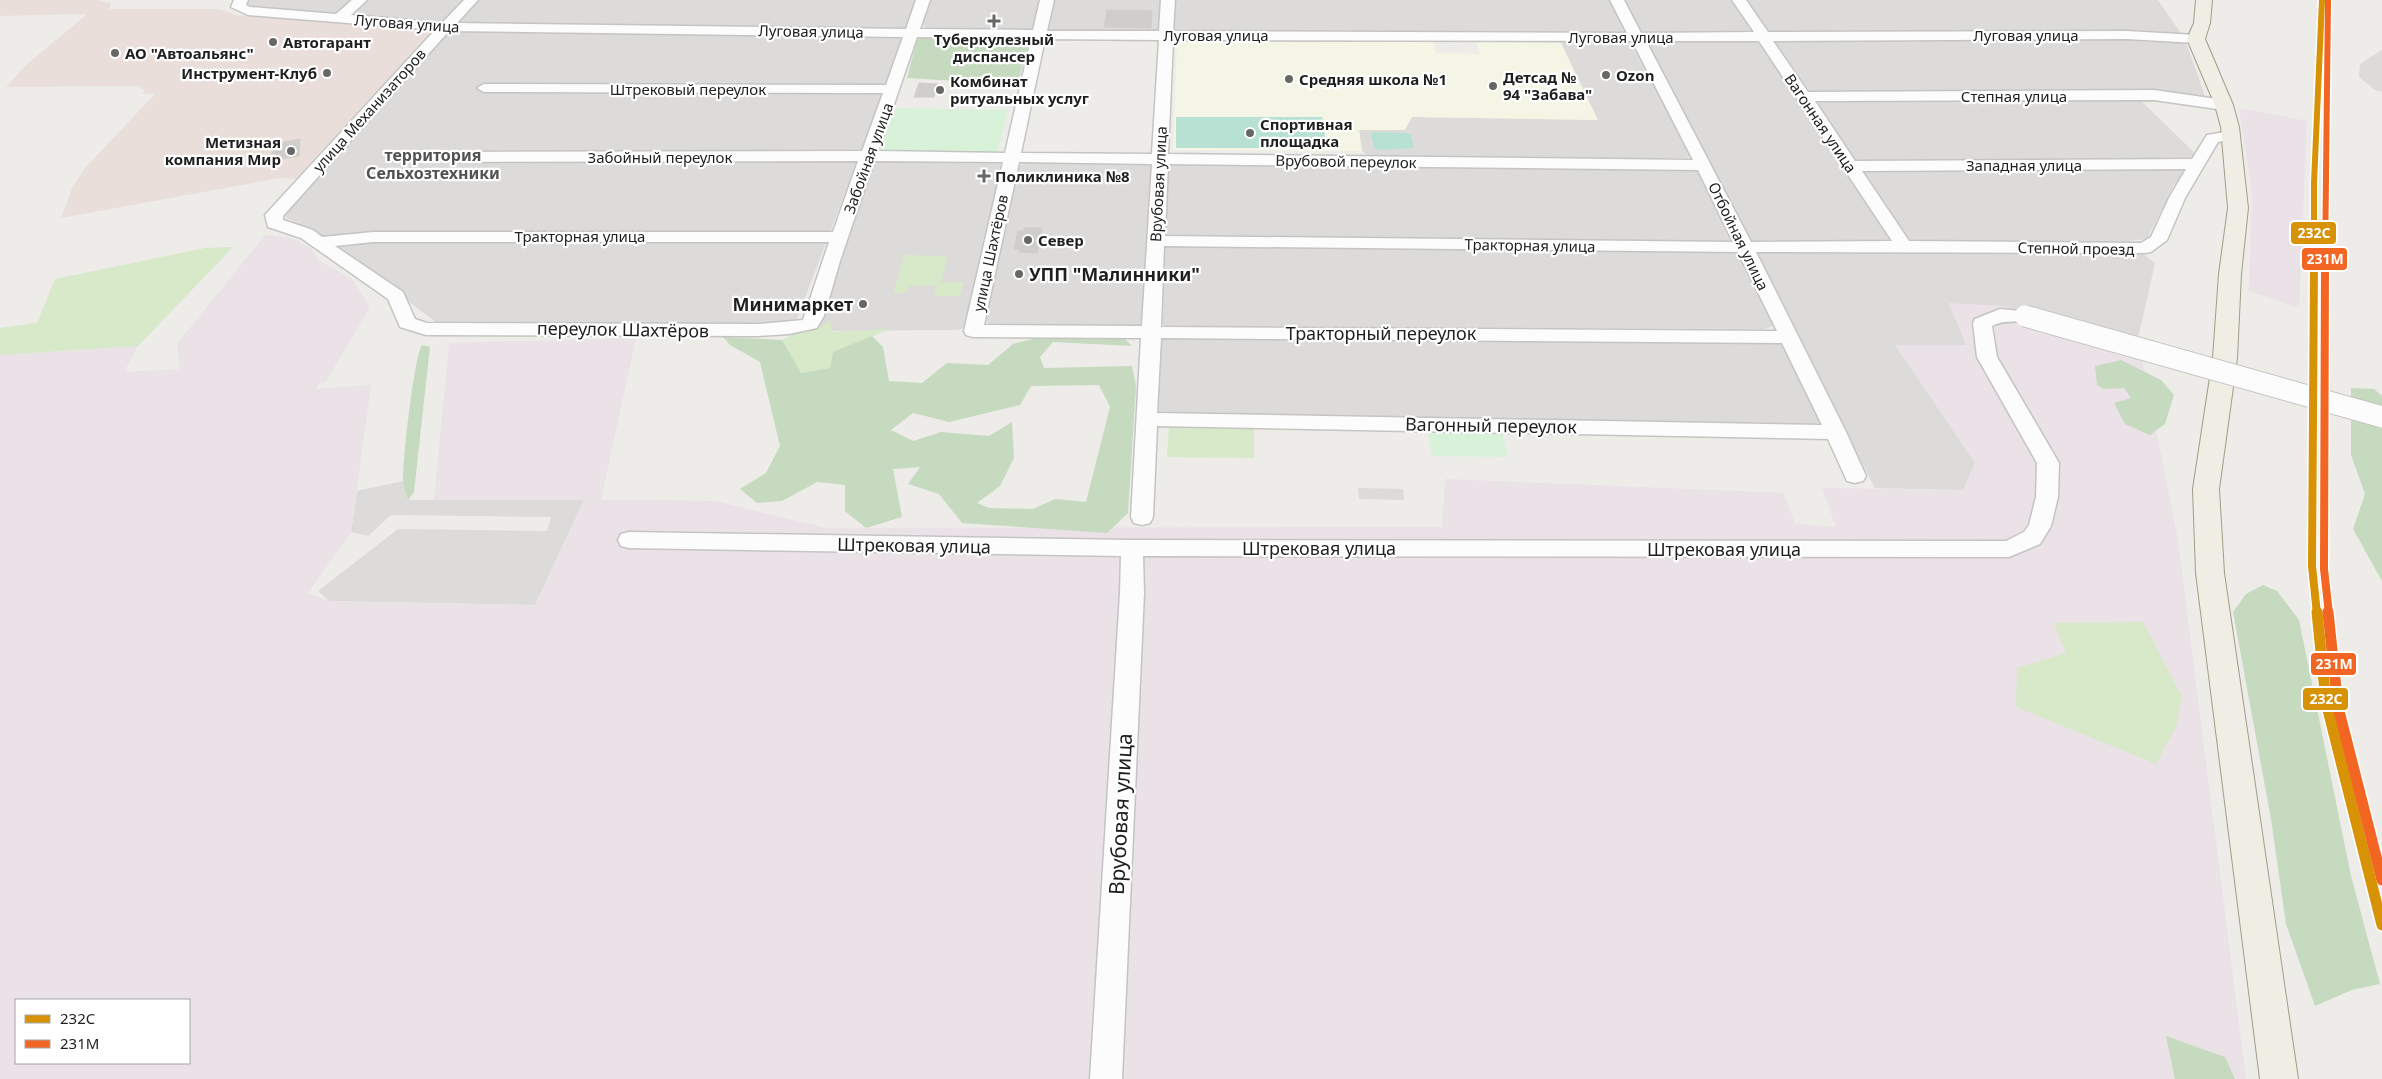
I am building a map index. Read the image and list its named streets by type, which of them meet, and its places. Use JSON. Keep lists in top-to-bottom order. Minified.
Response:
{"streets":{"street":["Луговая улица","Штрековый переулок","Степная улица","улица Механизаторов","Вагонная улица","Забойный переулок","Забойная улица","Врубовой переулок","Западная улица","Врубовая улица","Тракторная улица","Отбойная улица","Степной проезд","улица Шахтёров","переулок Шахтёров","Тракторный переулок","Вагонный переулок","Штрековая улица"]},"crossings":[["Луговая улица","улица Механизаторов"],["Луговая улица","Вагонная улица"],["Луговая улица","Забойная улица"],["Луговая улица","Врубовая улица"],["Луговая улица","Отбойная улица"],["Луговая улица","улица Шахтёров"],["Штрековый переулок","Забойная улица"],["Степная улица","Вагонная улица"],["улица Механизаторов","Тракторная улица"],["улица Механизаторов","переулок Шахтёров"],["Вагонная улица","Западная улица"],["Вагонная улица","Тракторная улица"],["Вагонная улица","Степной проезд"],["Забойный переулок","Забойная улица"],["Забойный переулок","Врубовой переулок"],["Забойная улица","Врубовой переулок"],["Забойная улица","Тракторная улица"],["Забойная улица","переулок Шахтёров"],["Врубовой переулок","Врубовая улица"],["Врубовой переулок","Отбойная улица"],["Врубовой переулок","улица Шахтёров"],["Западная улица","Степной проезд"],["Врубовая улица","Тракторная улица"],["Врубовая улица","Тракторный переулок"],["Врубовая улица","Вагонный переулок"],["Врубовая улица","Штрековая улица"],["Тракторная улица","Отбойная улица"],["Тракторная улица","Степной проезд"],["Тракторная улица","переулок Шахтёров"],["Отбойная улица","Тракторный переулок"],["Отбойная улица","Вагонный переулок"],["улица Шахтёров","Тракторный переулок"]],"districts":["территория Сельхозтехники"],"places":{"health":["Туберкулезный диспансер","Поликлиника №8"],"other":["Автогарант","АО \"Автоальянс\"","Инструмент-Клуб","Ozon","Средняя школа №1","Детсад № 94 \"Забава\"","Комбинат ритуальных услуг","Спортивная площадка","Метизная компания Мир","Север","УПП \"Малинники\"","Минимаркет"]},"lines":["transit line 232C","transit line 231М"],"legend":["232C","231М"]}
